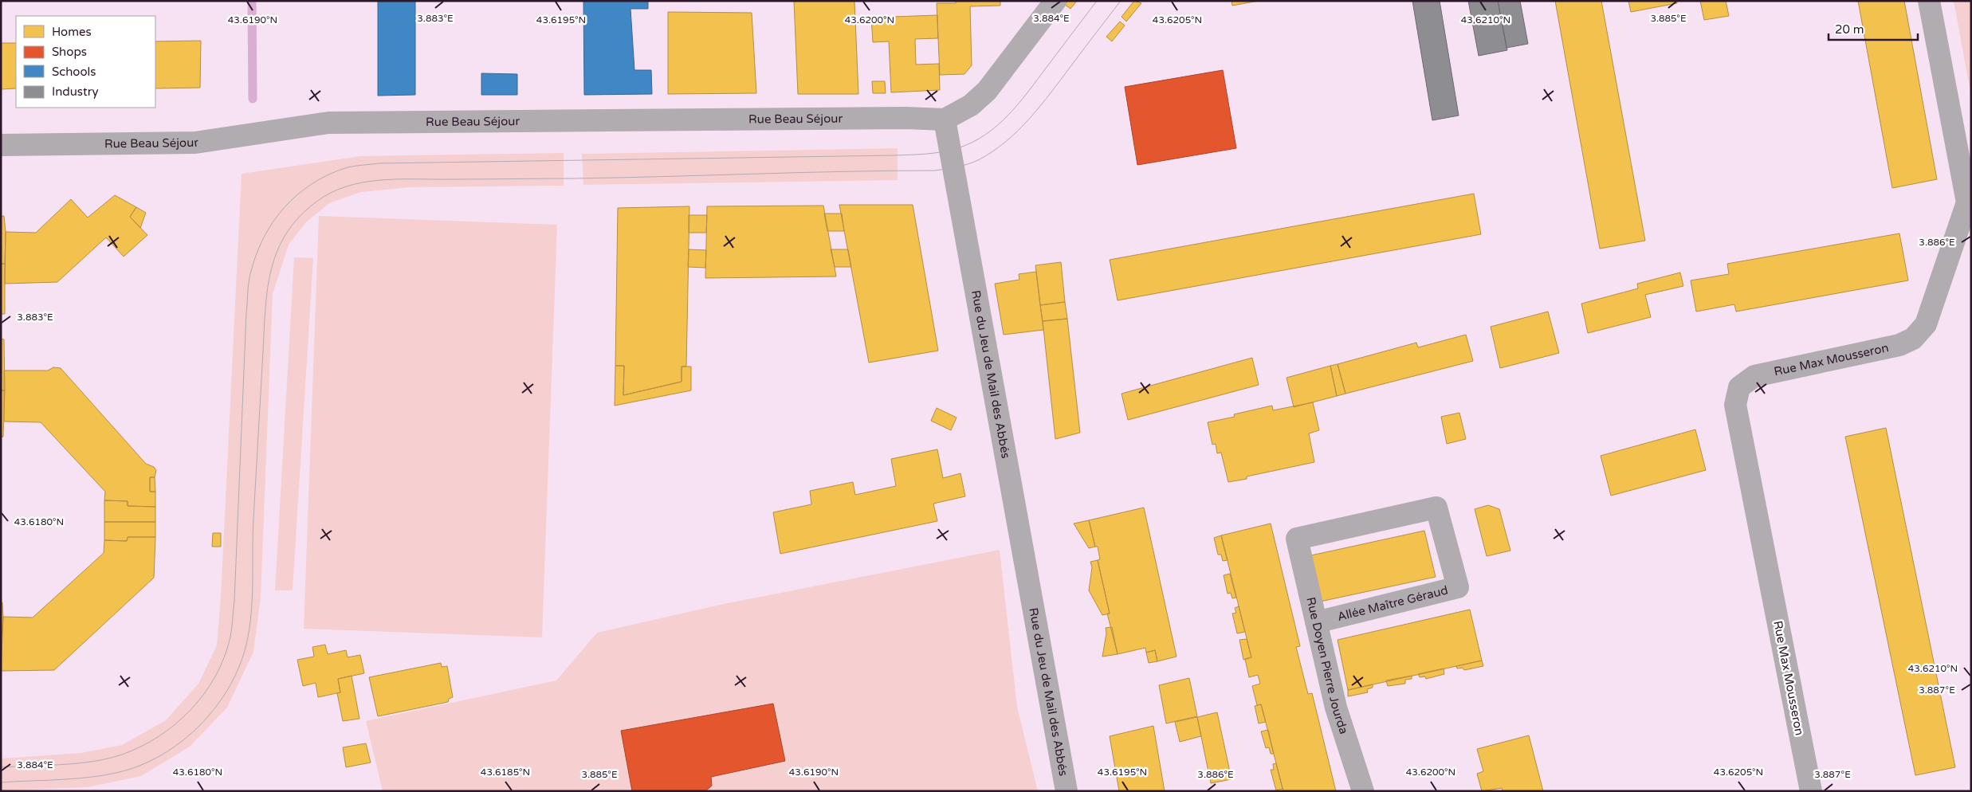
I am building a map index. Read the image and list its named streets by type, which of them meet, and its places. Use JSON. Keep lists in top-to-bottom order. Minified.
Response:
{"streets":{"street":["Rue Beau Séjour","Rue Max Mousseron","Rue du Jeu de Mail des Abbés","Allée Maître Géraud","Rue Doyen Pierre Jourda"]},"crossings":[["Rue Beau Séjour","Rue du Jeu de Mail des Abbés"],["Allée Maître Géraud","Rue Doyen Pierre Jourda"]],"legend":["Homes","Shops","Schools","Industry"],"scale_bar":"20 m","coordinates":["3.885°E","3.883°E","3.884°E","43.6190°N","43.6195°N","43.6200°N","43.6205°N","43.6210°N","3.886°E","43.6180°N","3.887°E","43.6185°N"]}
